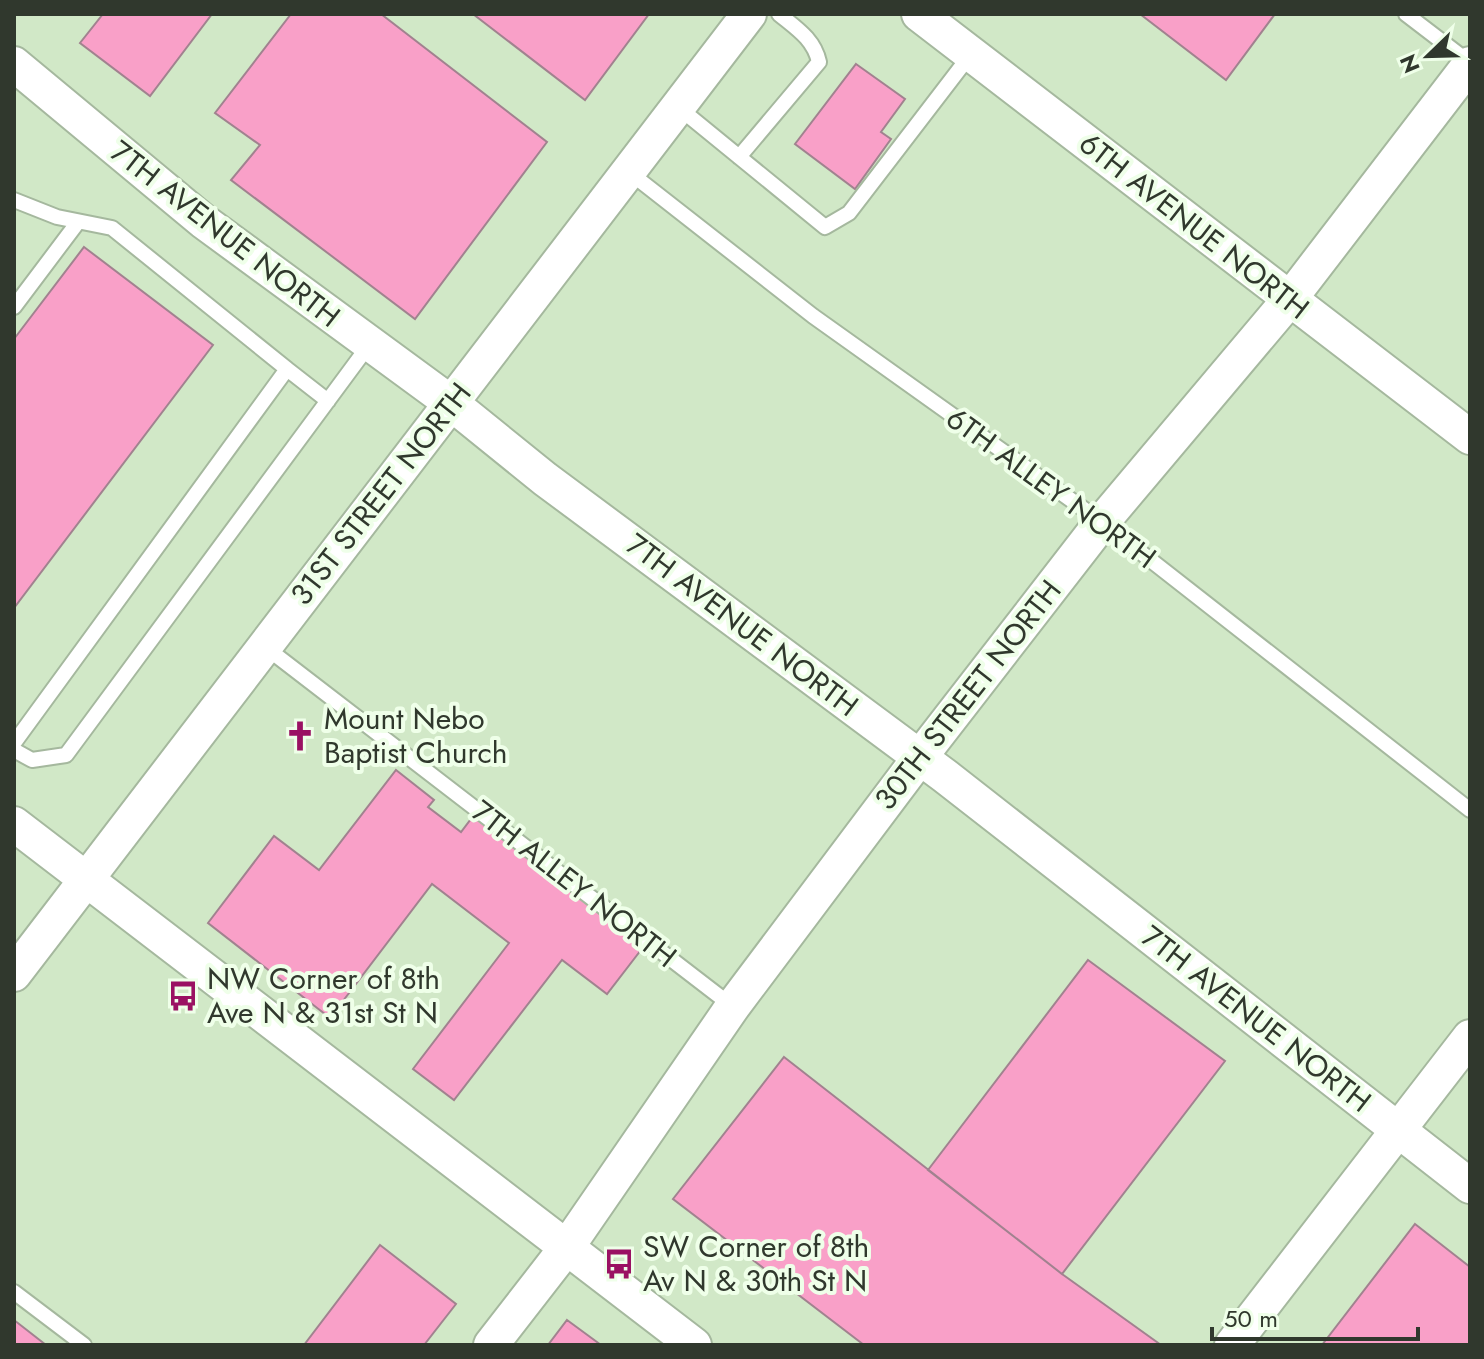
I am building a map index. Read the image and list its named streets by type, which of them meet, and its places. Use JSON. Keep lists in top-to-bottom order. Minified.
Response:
{"streets":{"street":["6TH AVENUE NORTH","7TH AVENUE NORTH","31ST STREET NORTH","30TH STREET NORTH"],"lane":["6TH ALLEY NORTH","7TH ALLEY NORTH"]},"crossings":[["6TH AVENUE NORTH","30TH STREET NORTH"],["7TH AVENUE NORTH","31ST STREET NORTH"],["7TH AVENUE NORTH","30TH STREET NORTH"],["6TH ALLEY NORTH","31ST STREET NORTH"],["6TH ALLEY NORTH","30TH STREET NORTH"],["31ST STREET NORTH","7TH ALLEY NORTH"],["30TH STREET NORTH","7TH ALLEY NORTH"]],"places":{"church":["Mount Nebo Baptist Church"],"bus stop":["NW Corner of 8th Ave N & 31st St N","SW Corner of 8th Av N & 30th St N"]},"scale_bar":"50 m","north":"bottom left"}
